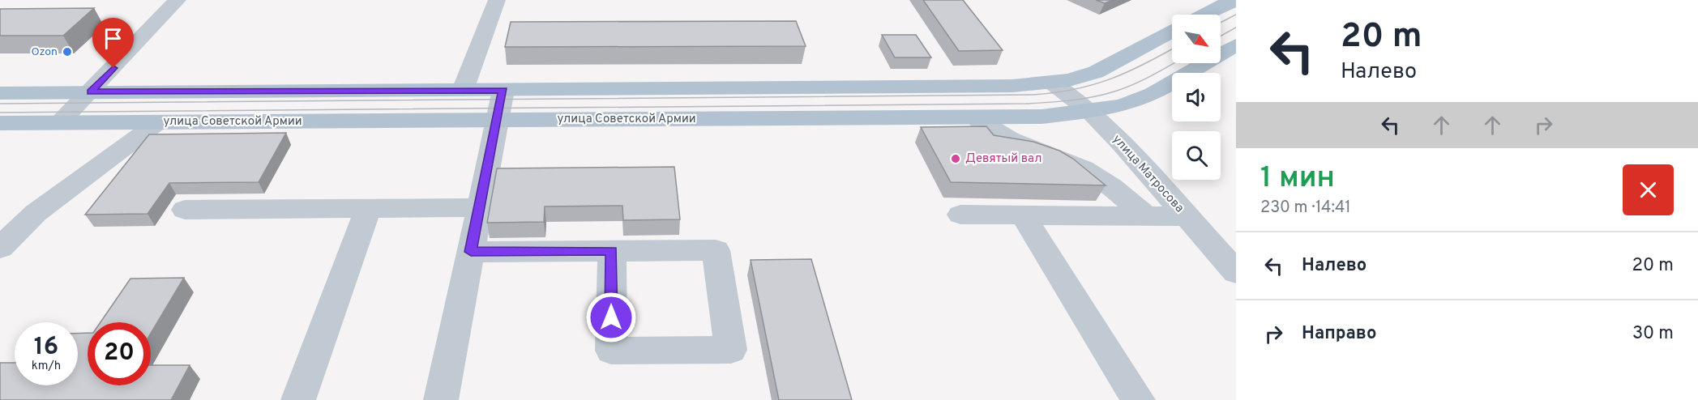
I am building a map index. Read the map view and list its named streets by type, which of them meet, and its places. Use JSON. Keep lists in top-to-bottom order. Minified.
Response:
{"streets":{"main road":["улица Советской Армии"],"street":["улица Матросова"]},"crossings":[["улица Советской Армии","улица Матросова"]],"places":["Ozon","Девятый вал"],"north":"bottom right","page":{"turn":["20 m","Налево"],"heading":["1 мин","230 m · 14:41"],"list":[{"name":"Налево","value":"20 m"},{"name":"Направо","value":"30 m"}],"speed":"16 km/h","limit":"20"}}
